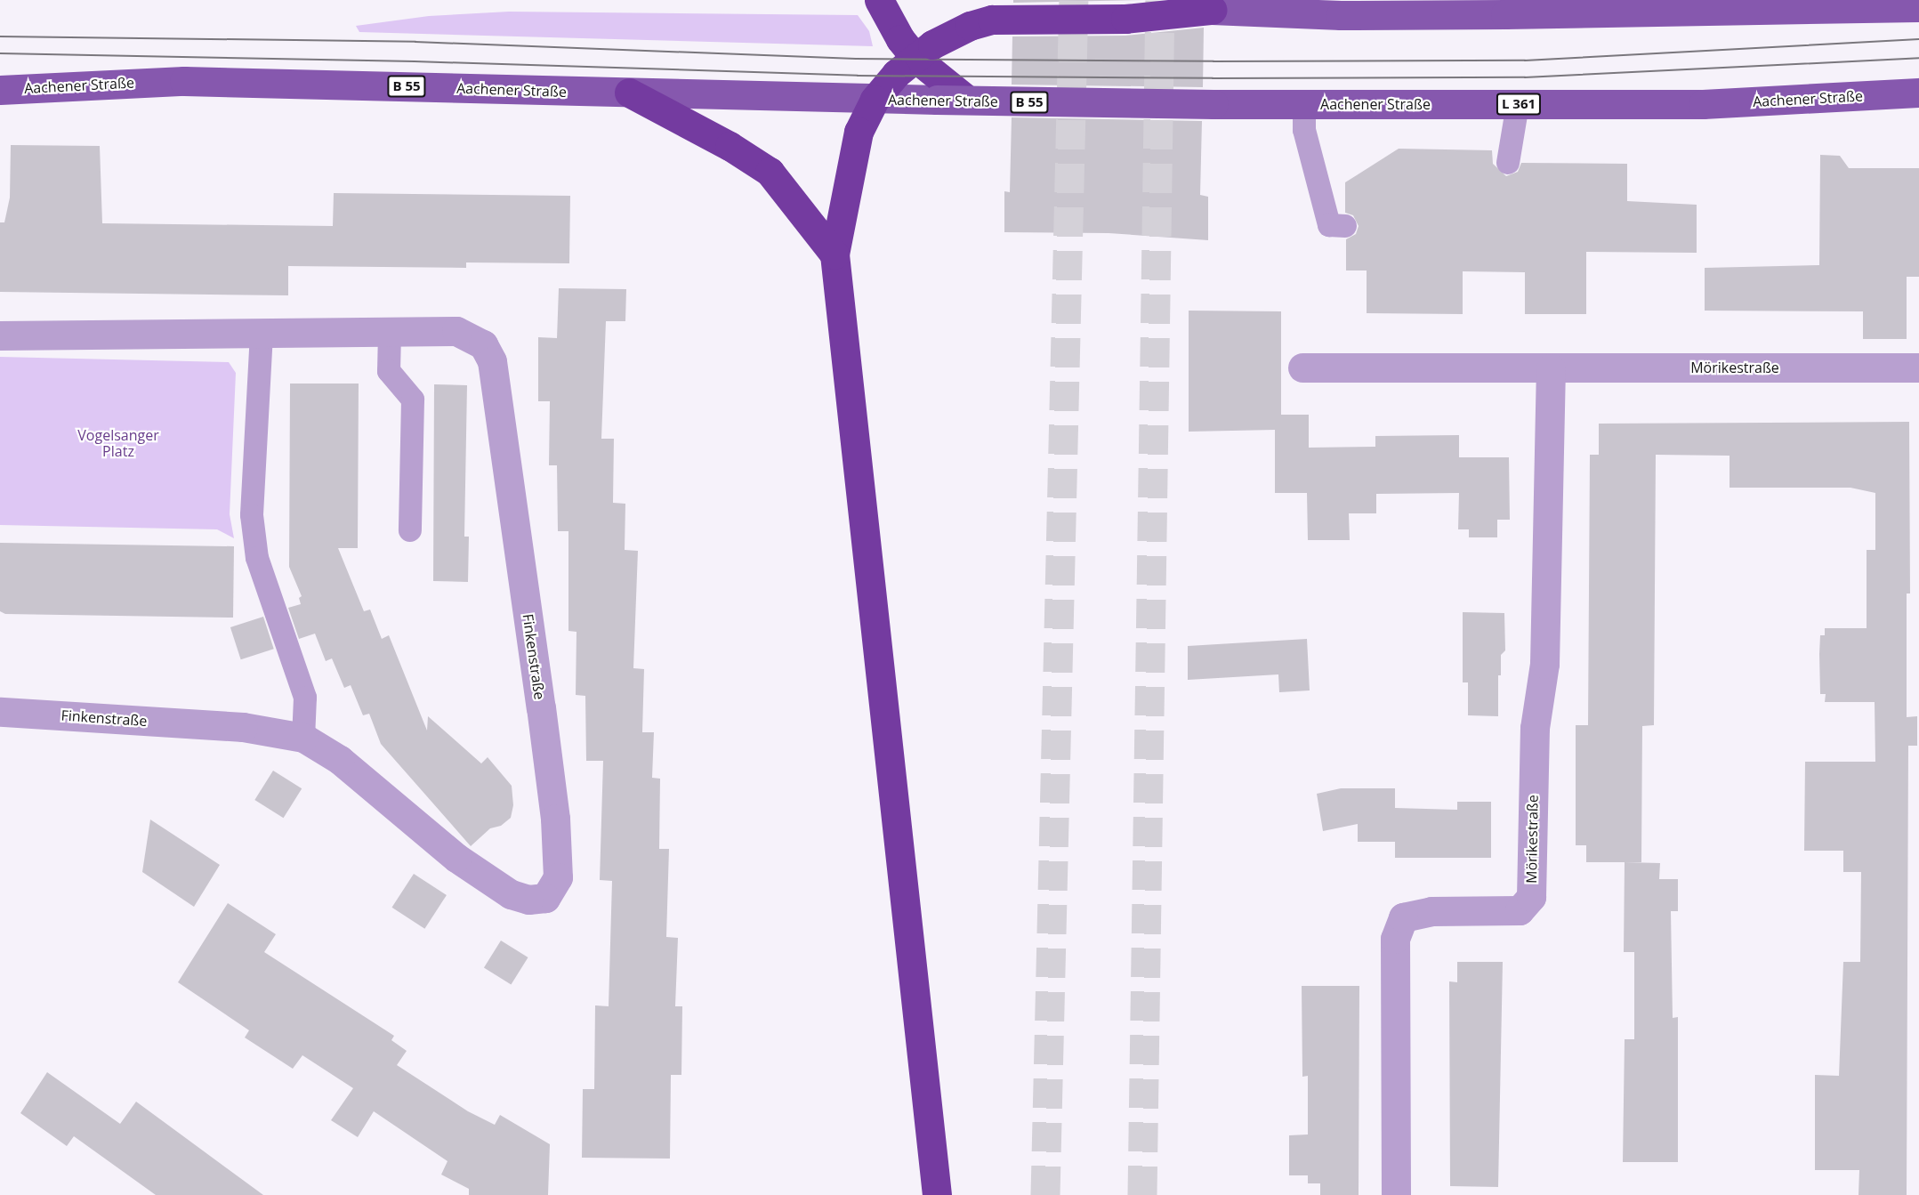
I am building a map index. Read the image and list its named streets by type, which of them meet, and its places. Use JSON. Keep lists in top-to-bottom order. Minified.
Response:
{"streets":{"main road":["Aachener Straße","B 55","L 361"],"street":["Mörikestraße","Finkenstraße"]},"parks":["Vogelsanger Platz"]}
